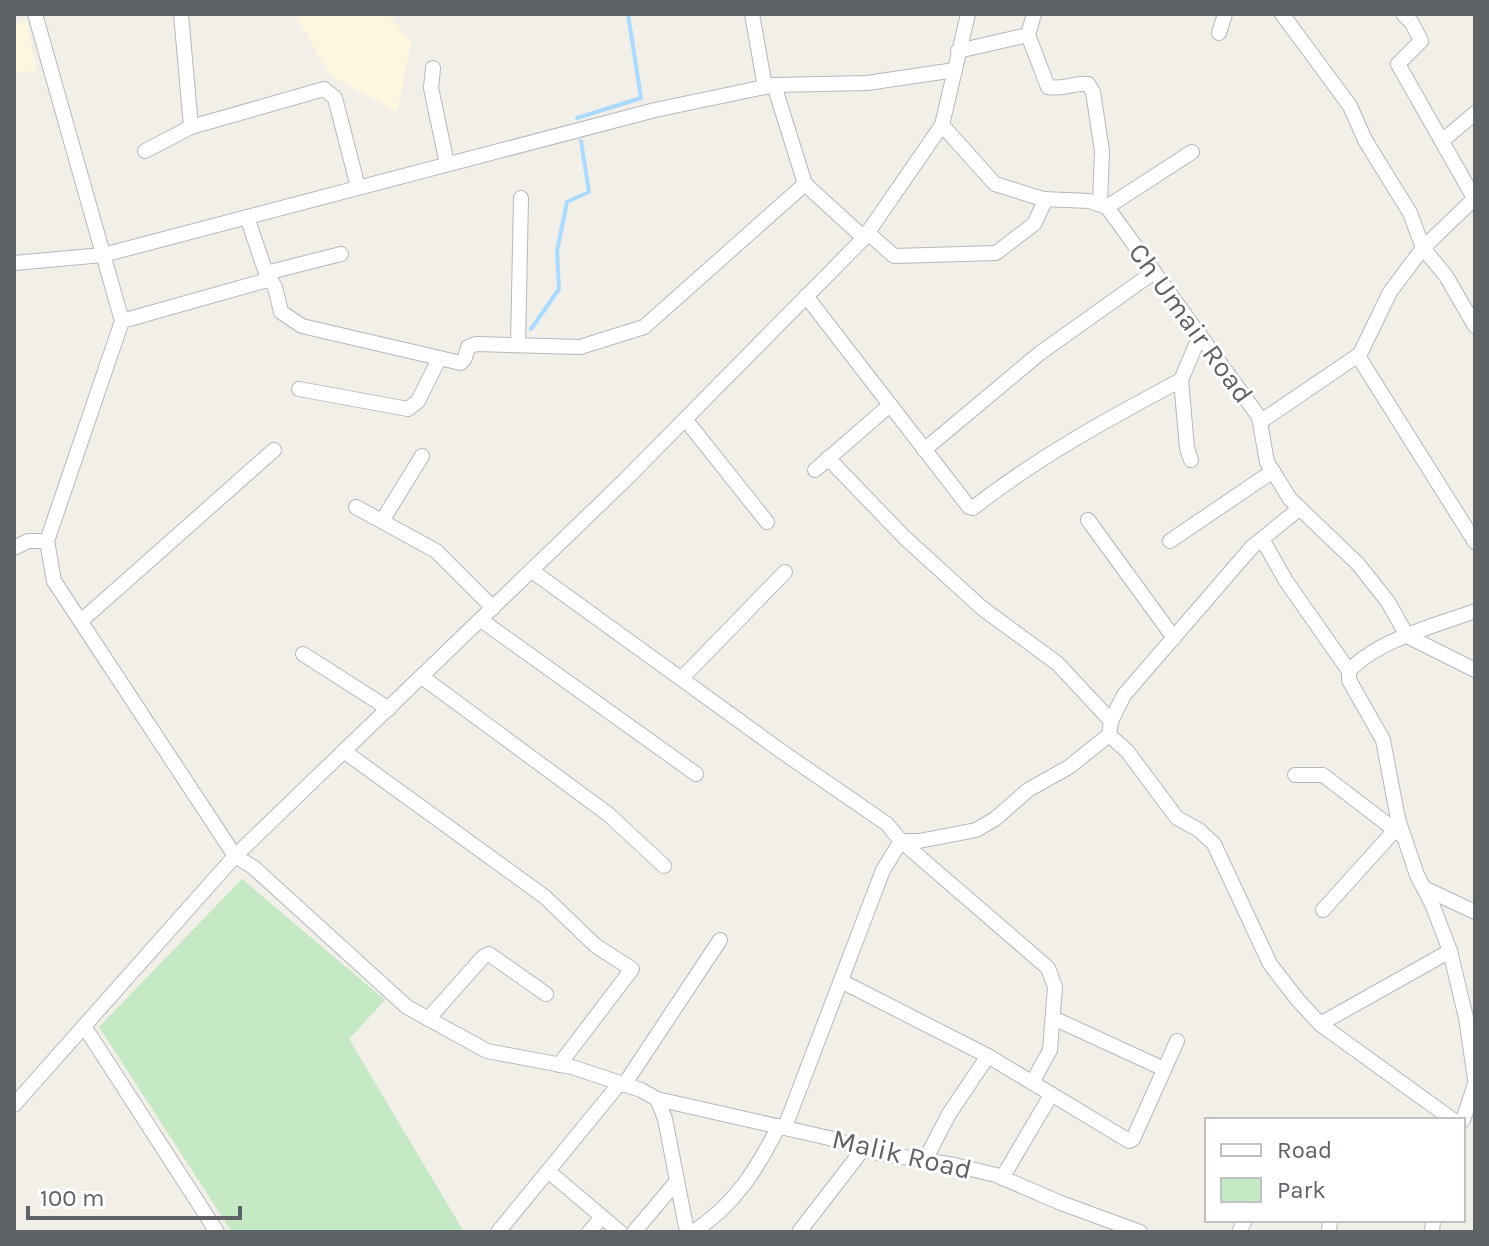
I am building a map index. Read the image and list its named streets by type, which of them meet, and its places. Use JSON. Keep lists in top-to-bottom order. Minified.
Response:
{"streets":{"street":["Ch Umair Road","Malik Road"]},"legend":["Road","Park"],"scale_bar":"100 m"}
